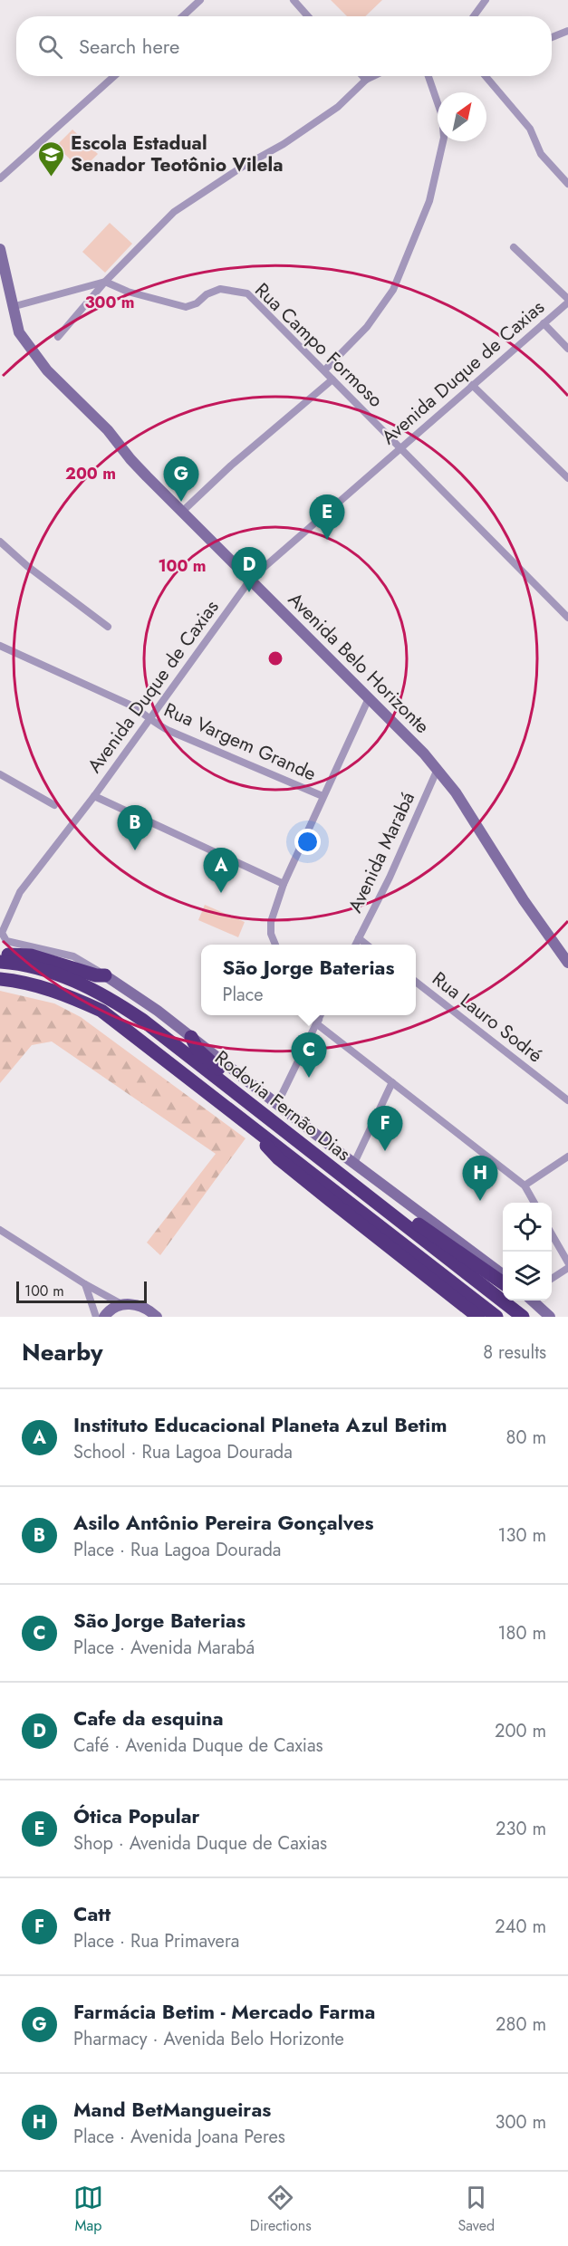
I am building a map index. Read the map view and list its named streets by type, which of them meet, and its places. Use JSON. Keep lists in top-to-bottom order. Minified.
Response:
{"streets":{"highway":["Rodovia Fernão Dias"],"street":["Rua Campo Formoso","Avenida Duque de Caxias","Avenida Belo Horizonte","Rua Vargem Grande","Avenida Marabá","Rua Lauro Sodré"]},"crossings":[["Rua Campo Formoso","Avenida Duque de Caxias"],["Avenida Duque de Caxias","Avenida Belo Horizonte"],["Avenida Duque de Caxias","Rua Vargem Grande"],["Avenida Belo Horizonte","Avenida Marabá"]],"places":{"school or university":["Escola Estadual Senador Teotônio Vilela"]},"scale_bar":"100 m","north":"top right","page":{"search":"Search here","pins":["G","E","D","B","A","C","F","H"],"popup":["São Jorge Baterias","Place"],"scale":"100 m","heading":["Nearby","8 results"],"list":[{"mark":"A","name":"Instituto Educacional Planeta Azul Betim","note":"School · Rua Lagoa Dourada","value":"80 m"},{"mark":"B","name":"Asilo Antônio Pereira Gonçalves","note":"Place · Rua Lagoa Dourada","value":"130 m"},{"mark":"C","name":"São Jorge Baterias","note":"Place · Avenida Marabá","value":"180 m"},{"mark":"D","name":"Cafe da esquina","note":"Café · Avenida Duque de Caxias","value":"200 m"},{"mark":"E","name":"Ótica Popular","note":"Shop · Avenida Duque de Caxias","value":"230 m"},{"mark":"F","name":"Catt","note":"Place · Rua Primavera","value":"240 m"},{"mark":"G","name":"Farmácia Betim - Mercado Farma","note":"Pharmacy · Avenida Belo Horizonte","value":"280 m"},{"mark":"H","name":"Mand BetMangueiras","note":"Place · Avenida Joana Peres","value":"300 m"}],"nav":["Map","Directions","Saved"]},"rings":["300 m","200 m","100 m"]}
